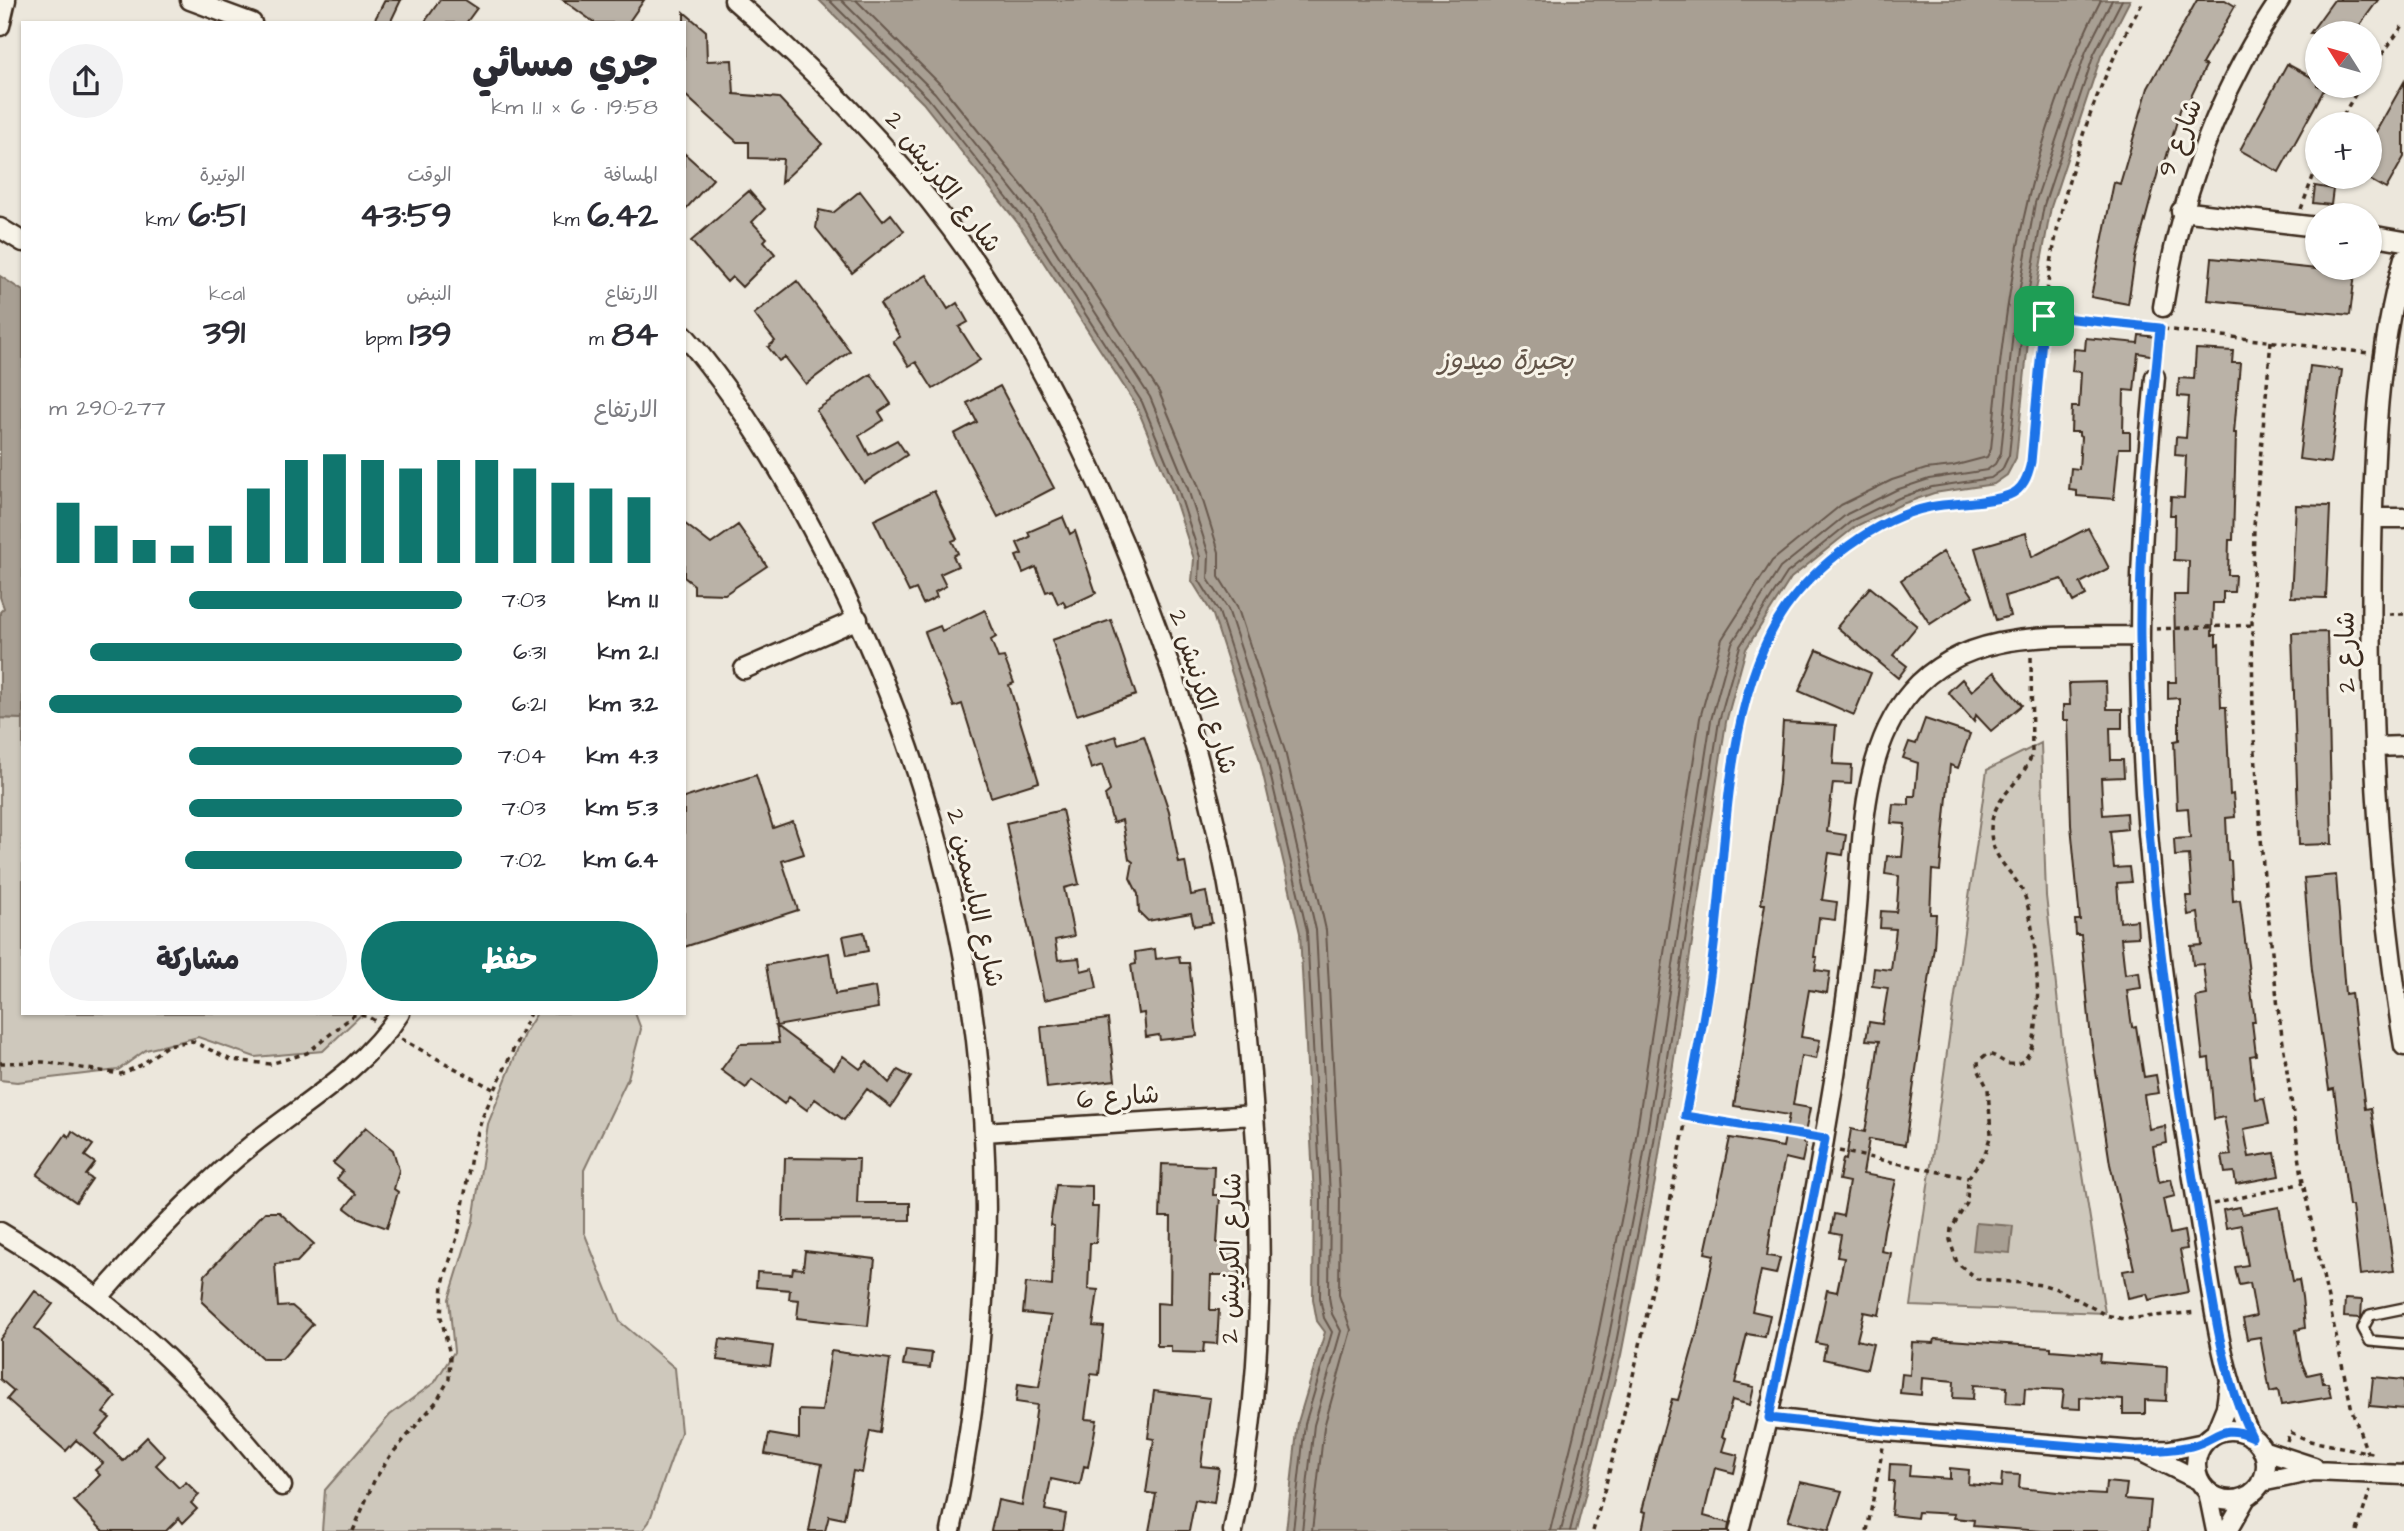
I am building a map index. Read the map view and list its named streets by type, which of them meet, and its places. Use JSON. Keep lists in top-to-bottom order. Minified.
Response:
{"streets":{"street":["شارع 9","شارع الكرنيش 2","شارع 2","شارع الياسمين 2","شارع 6"]},"crossings":[["شارع الكرنيش 2","شارع 6"],["شارع الياسمين 2","شارع 6"]],"water":["بحيرة ميدوز"],"north":"top left","page":{"map_buttons":["+","−"],"heading":["جري مسائي","19:58 · 6 × 1.1 km"],"stats":[["المسافة","6.42 km"],["الوقت","43:59"],["الوتيرة","6:51 /km"],["الارتفاع","84 m"],["النبض","139 bpm"],["kcal","391"]],"chart":["الارتفاع","277–290 m"],"list":[{"name":"1.1 km","note":"7:03"},{"name":"2.1 km","note":"6:31"},{"name":"3.2 km","note":"6:21"},{"name":"4.3 km","note":"7:04"},{"name":"5.3 km","note":"7:03"},{"name":"6.4 km","note":"7:02"}],"buttons":["حفظ","مشاركة"]}}
